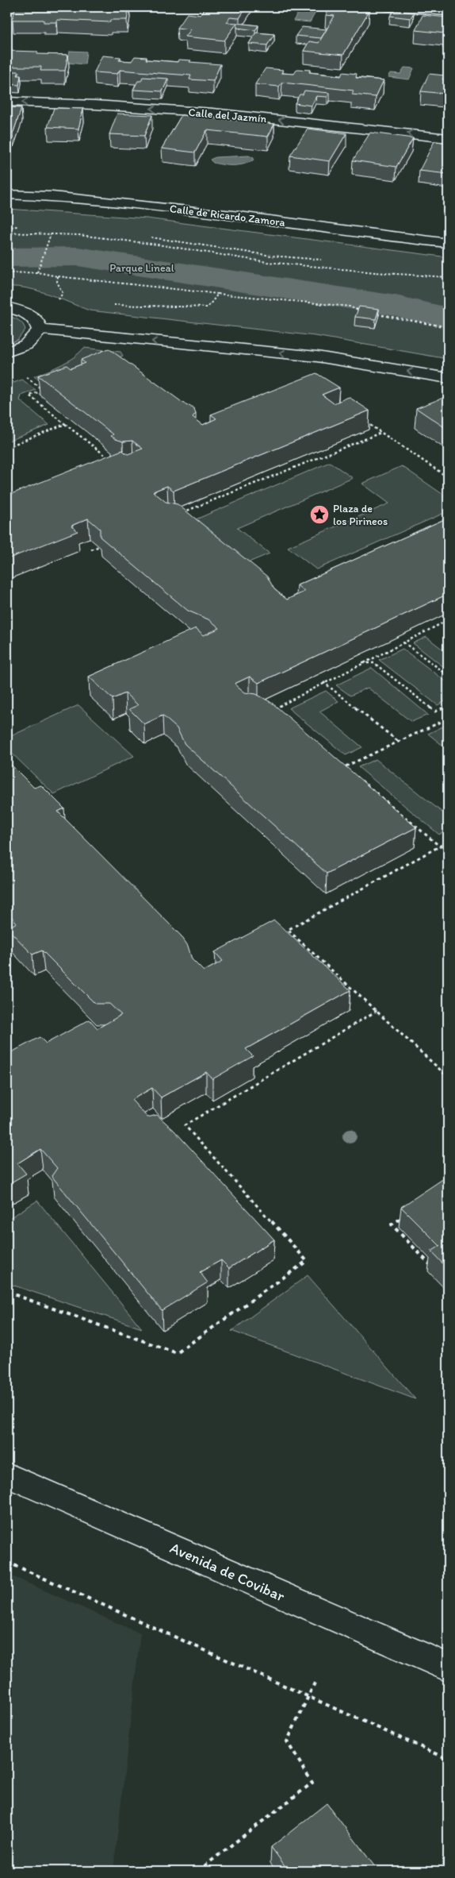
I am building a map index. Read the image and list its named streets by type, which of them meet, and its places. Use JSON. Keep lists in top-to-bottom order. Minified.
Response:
{"streets":{"street":["Calle del Jazmín","Calle de Ricardo Zamora","Avenida de Covibar"]},"one_way":["Calle del Jazmín"],"parks":["Parque Lineal"],"places":{"place":["Plaza de los Pirineos"]}}
